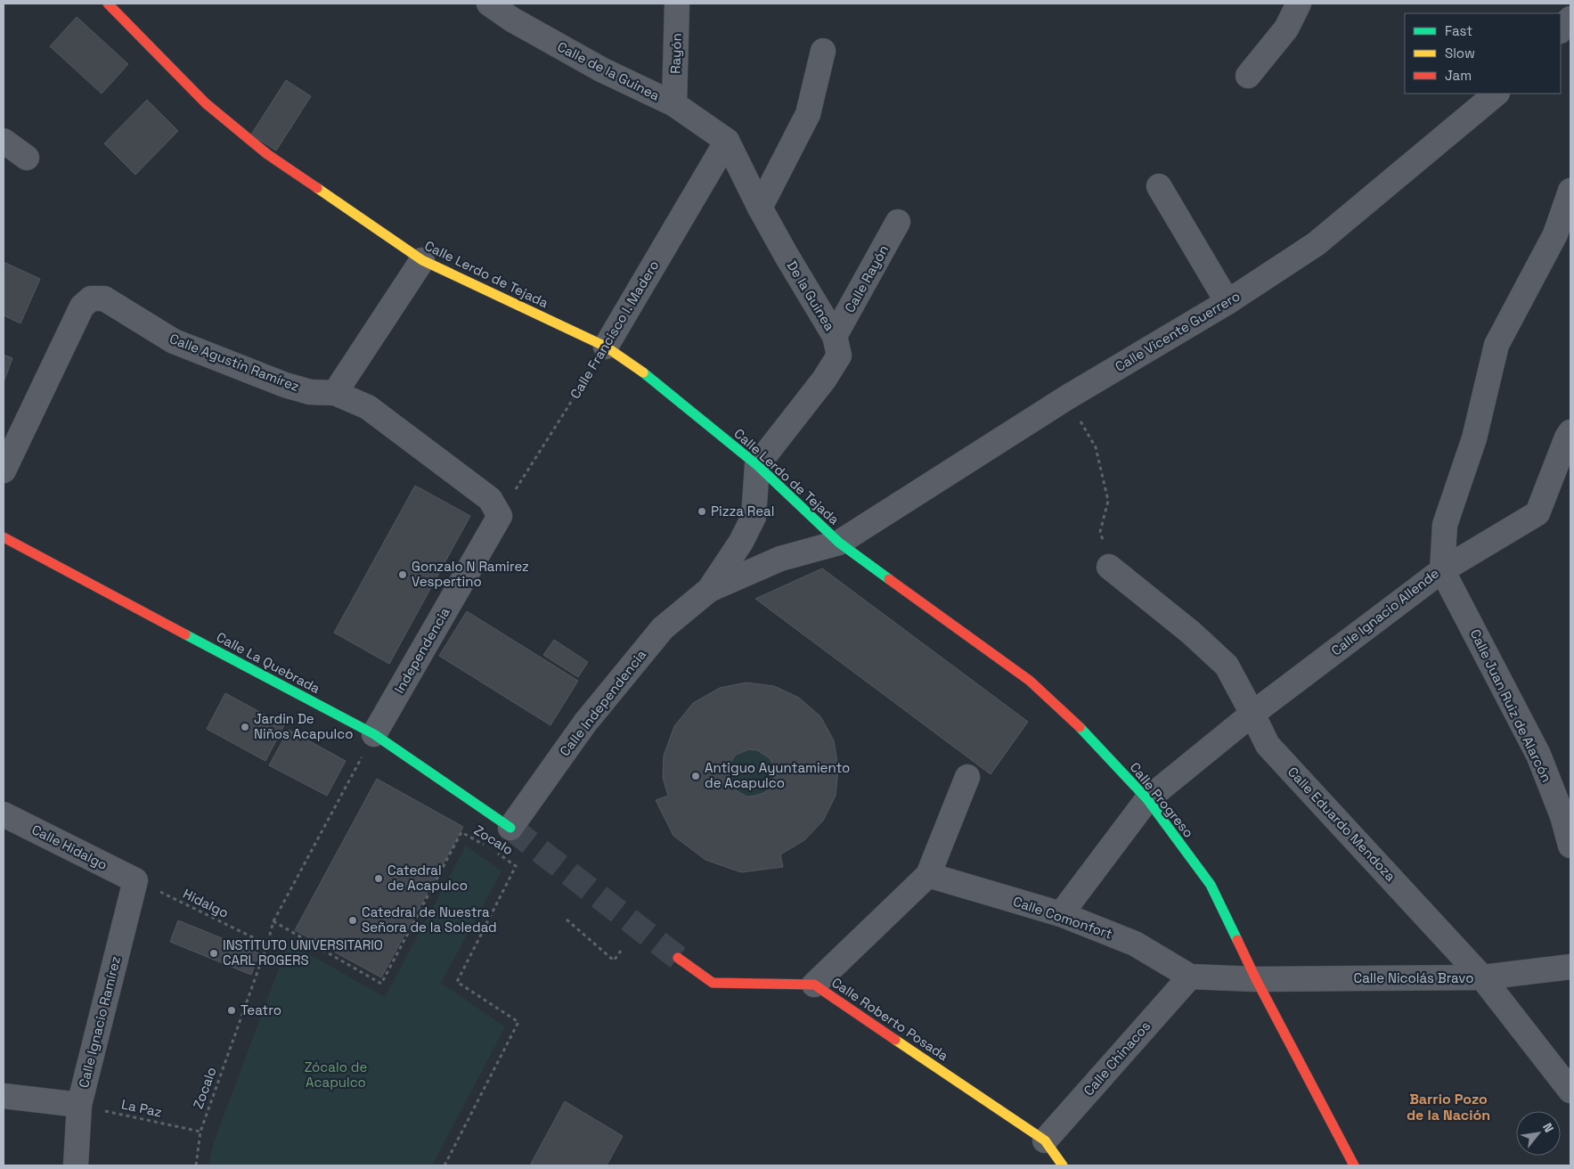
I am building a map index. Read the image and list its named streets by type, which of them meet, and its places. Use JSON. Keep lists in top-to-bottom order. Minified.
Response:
{"streets":{"street":["Rayón","Calle de la Guinea","Calle Lerdo de Tejada","Calle Rayón","De la Guinea","Calle Francisco I. Madero","Calle Vicente Guerrero","Calle Agustín Ramírez","Calle Ignacio Allende","Independencia","Calle La Quebrada","Calle Independencia","Calle Juan Ruiz de Alarcón","Calle Progreso","Calle Eduardo Mendoza","Calle Hidalgo","Calle Comonfort","Calle Nicolás Bravo","Calle Roberto Posada","Calle Ignacio Ramírez","Calle Chinacos"],"path":["Zocalo","Hidalgo","La Paz"]},"crossings":[["Rayón","Calle de la Guinea"],["Calle de la Guinea","De la Guinea"],["Calle de la Guinea","Calle Francisco I. Madero"],["Calle Lerdo de Tejada","De la Guinea"],["Calle Lerdo de Tejada","Calle Francisco I. Madero"],["Calle Lerdo de Tejada","Calle Vicente Guerrero"],["Calle Lerdo de Tejada","Calle Independencia"],["Calle Lerdo de Tejada","Calle Progreso"],["Calle Rayón","De la Guinea"],["De la Guinea","Calle Francisco I. Madero"],["De la Guinea","Calle Independencia"],["Calle Francisco I. Madero","Independencia"],["Calle Vicente Guerrero","Calle Independencia"],["Calle Vicente Guerrero","Calle Progreso"],["Calle Ignacio Allende","Calle Juan Ruiz de Alarcón"],["Calle Ignacio Allende","Calle Progreso"],["Calle Ignacio Allende","Calle Eduardo Mendoza"],["Calle Ignacio Allende","Calle Comonfort"],["Independencia","Calle La Quebrada"],["Calle La Quebrada","Calle Independencia"],["Calle Independencia","Calle Progreso"],["Calle Progreso","Calle Nicolás Bravo"],["Calle Eduardo Mendoza","Calle Nicolás Bravo"],["Zocalo","Hidalgo"],["Zocalo","La Paz"],["Calle Hidalgo","Hidalgo"],["Calle Hidalgo","Calle Ignacio Ramírez"],["Hidalgo","Calle Ignacio Ramírez"],["Calle Comonfort","Calle Nicolás Bravo"],["Calle Comonfort","Calle Chinacos"],["Calle Nicolás Bravo","Calle Chinacos"],["Calle Roberto Posada","Calle Chinacos"],["Calle Ignacio Ramírez","La Paz"]],"districts":["Barrio Pozo de la Nación"],"parks":["Zócalo de Acapulco"],"places":["Pizza Real","Gonzalo N Ramirez Vespertino","Jardin De Niños Acapulco","Antiguo Ayuntamiento de Acapulco","Catedral de Acapulco","Catedral de Nuestra Señora de la Soledad","INSTITUTO UNIVERSITARIO CARL ROGERS","Teatro"],"legend":["Fast","Slow","Jam"],"north":"top right"}
